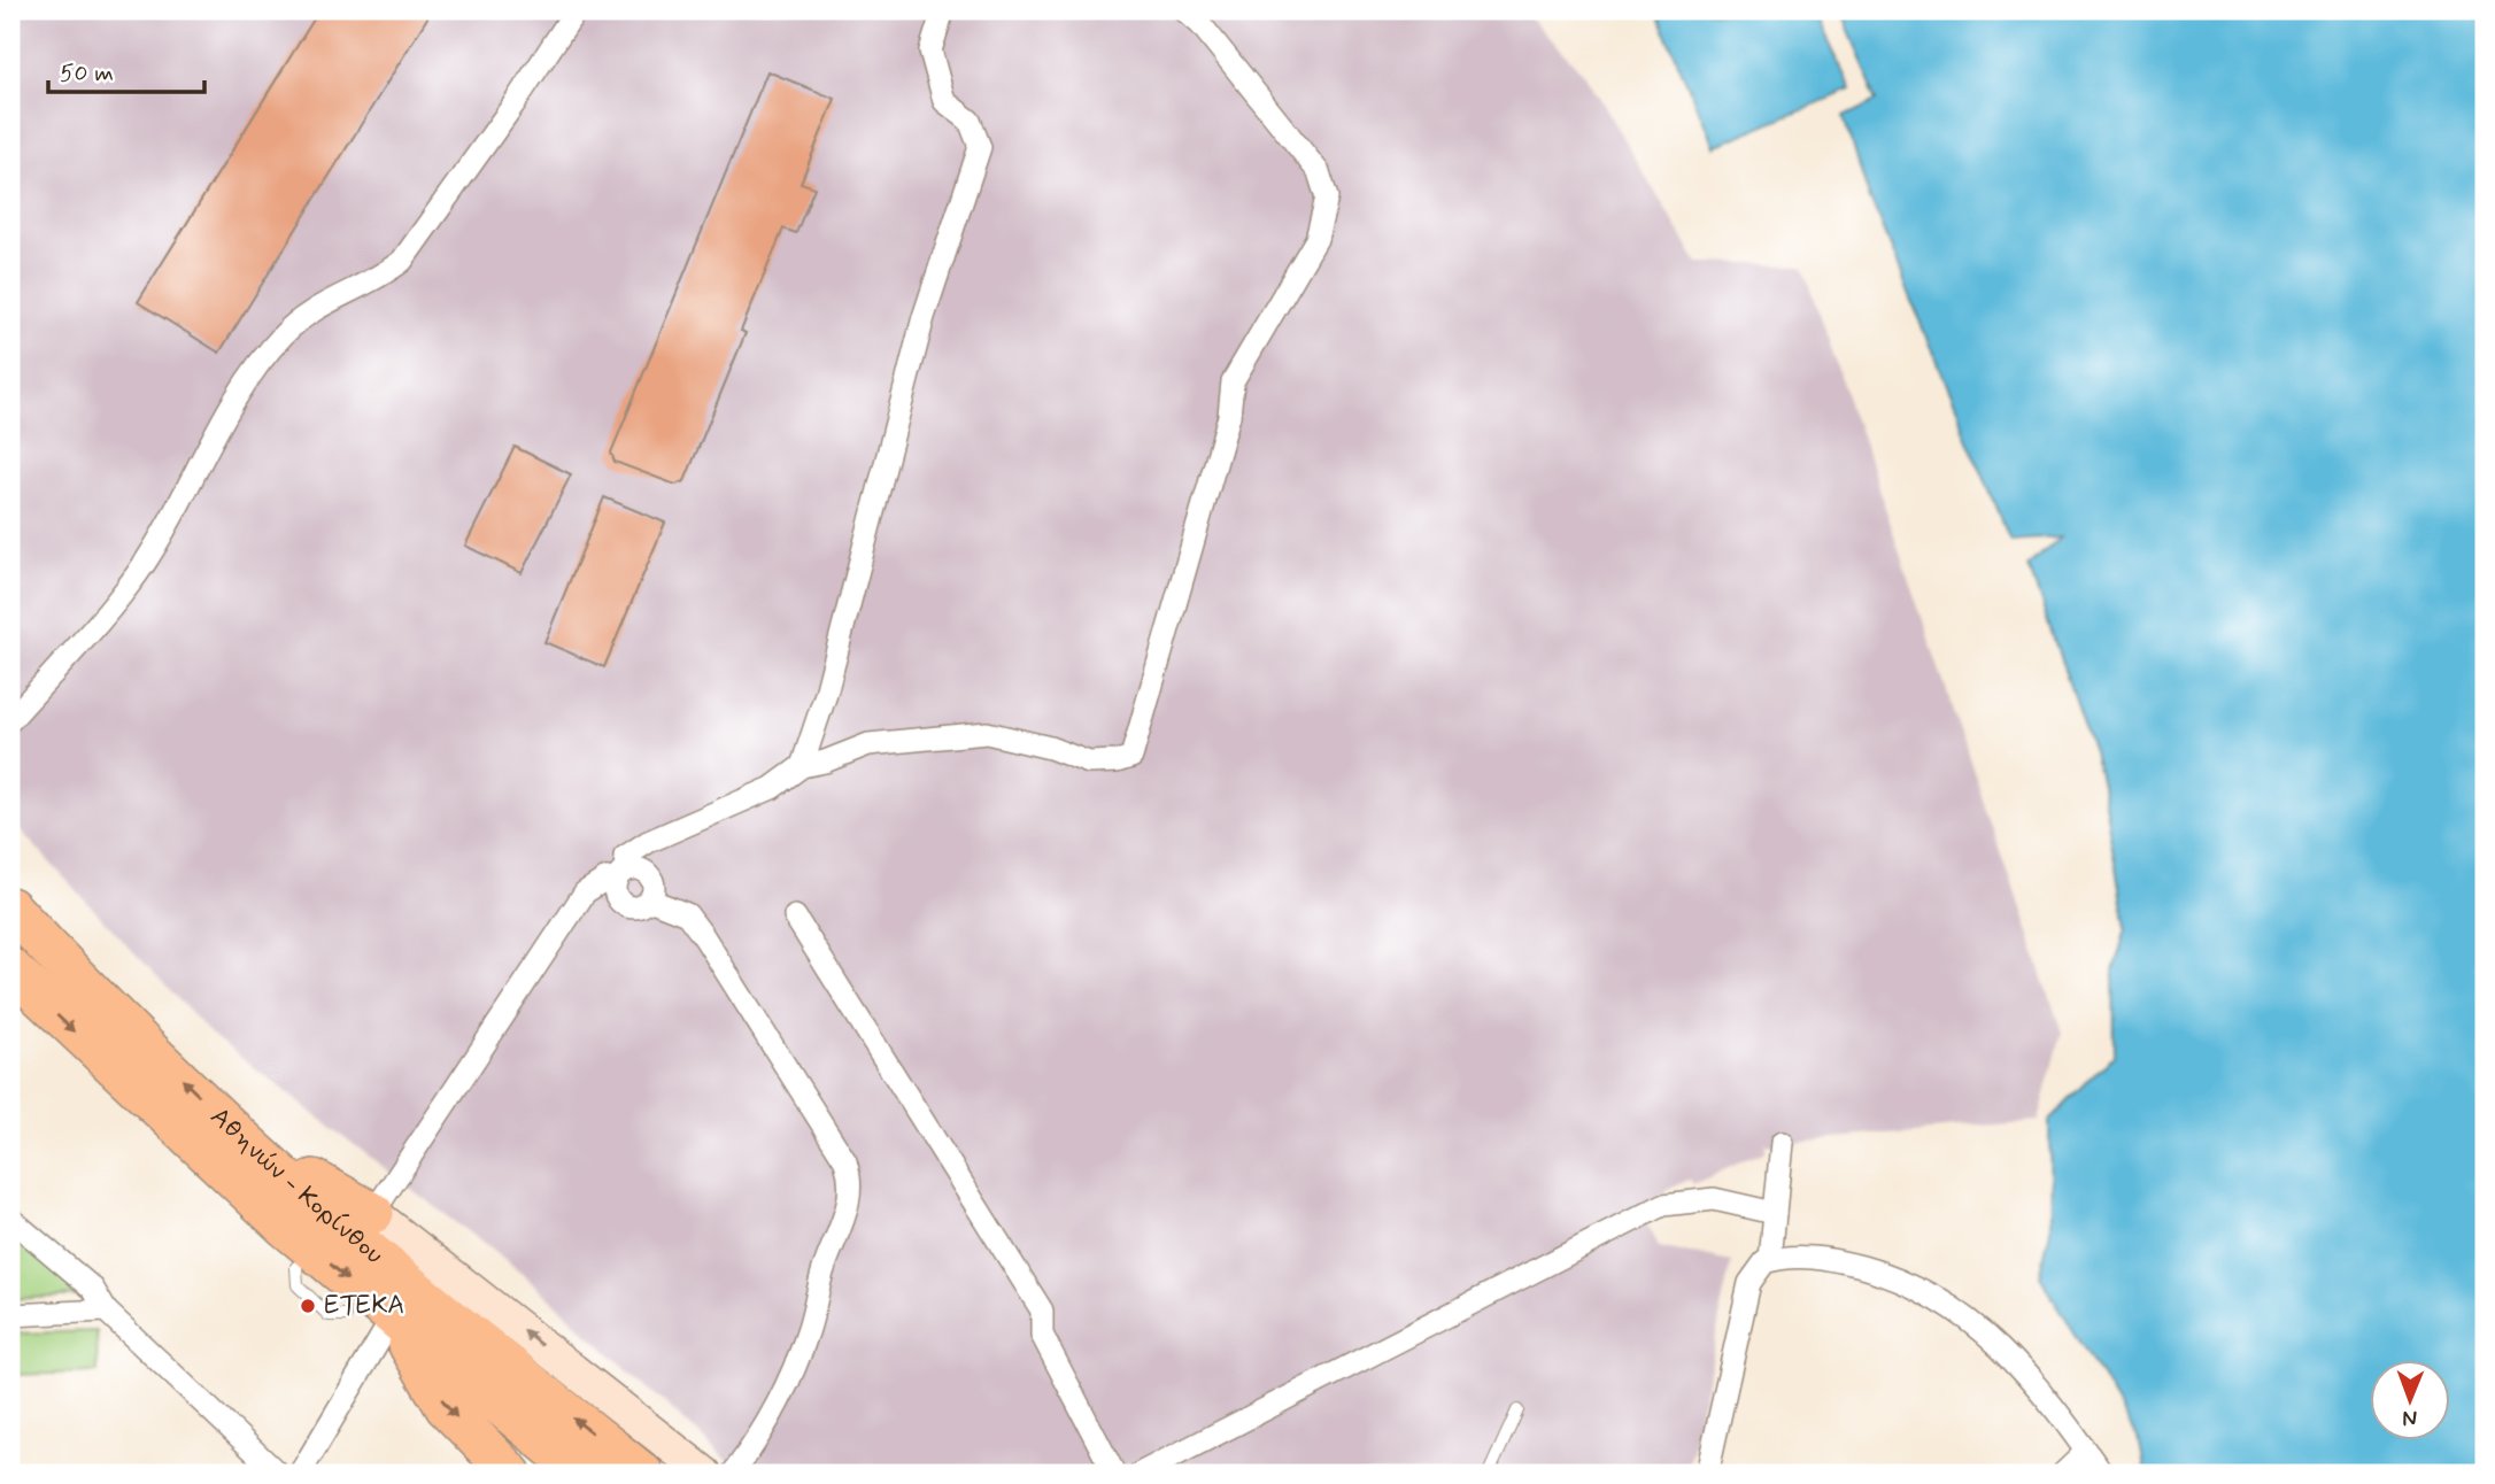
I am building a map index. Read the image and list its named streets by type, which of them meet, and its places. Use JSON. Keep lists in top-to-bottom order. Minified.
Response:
{"streets":{"highway":["Αθηνών - Κορίνθου"]},"places":["ΕΤΕΚΑ"],"scale_bar":"50 m","north":"bottom"}
